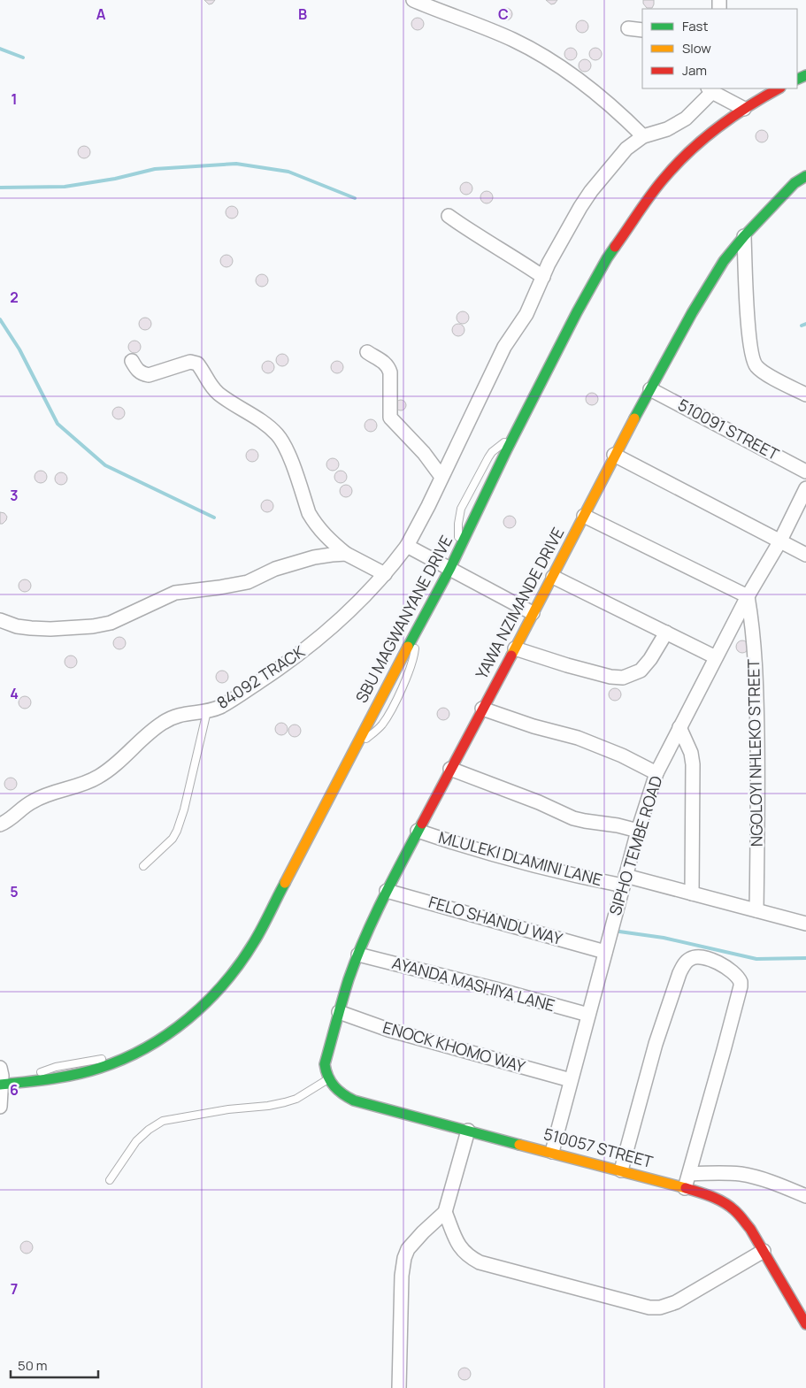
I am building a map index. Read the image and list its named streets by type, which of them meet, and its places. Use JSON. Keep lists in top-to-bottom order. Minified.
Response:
{"streets":{"street":["510091 STREET","YAWA NZIMANDE DRIVE","SBU MAGWANYANE DRIVE","84092 TRACK","NGOLOYI NHLEKO STREET","SIPHO TEMBE ROAD","MLULEKI DLAMINI LANE","FELO SHANDU WAY","AYANDA MASHIYA LANE","ENOCK KHOMO WAY","510057 STREET"]},"crossings":[["510091 STREET","YAWA NZIMANDE DRIVE"],["YAWA NZIMANDE DRIVE","MLULEKI DLAMINI LANE"],["YAWA NZIMANDE DRIVE","FELO SHANDU WAY"],["YAWA NZIMANDE DRIVE","AYANDA MASHIYA LANE"],["YAWA NZIMANDE DRIVE","ENOCK KHOMO WAY"],["YAWA NZIMANDE DRIVE","510057 STREET"],["NGOLOYI NHLEKO STREET","SIPHO TEMBE ROAD"],["NGOLOYI NHLEKO STREET","MLULEKI DLAMINI LANE"],["SIPHO TEMBE ROAD","MLULEKI DLAMINI LANE"],["SIPHO TEMBE ROAD","FELO SHANDU WAY"],["SIPHO TEMBE ROAD","AYANDA MASHIYA LANE"],["SIPHO TEMBE ROAD","ENOCK KHOMO WAY"],["SIPHO TEMBE ROAD","510057 STREET"]],"legend":["Fast","Slow","Jam"],"scale_bar":"50 m","grid":{"columns":["A","B","C"],"rows":["1","2","3","4","5","6","7"]}}
